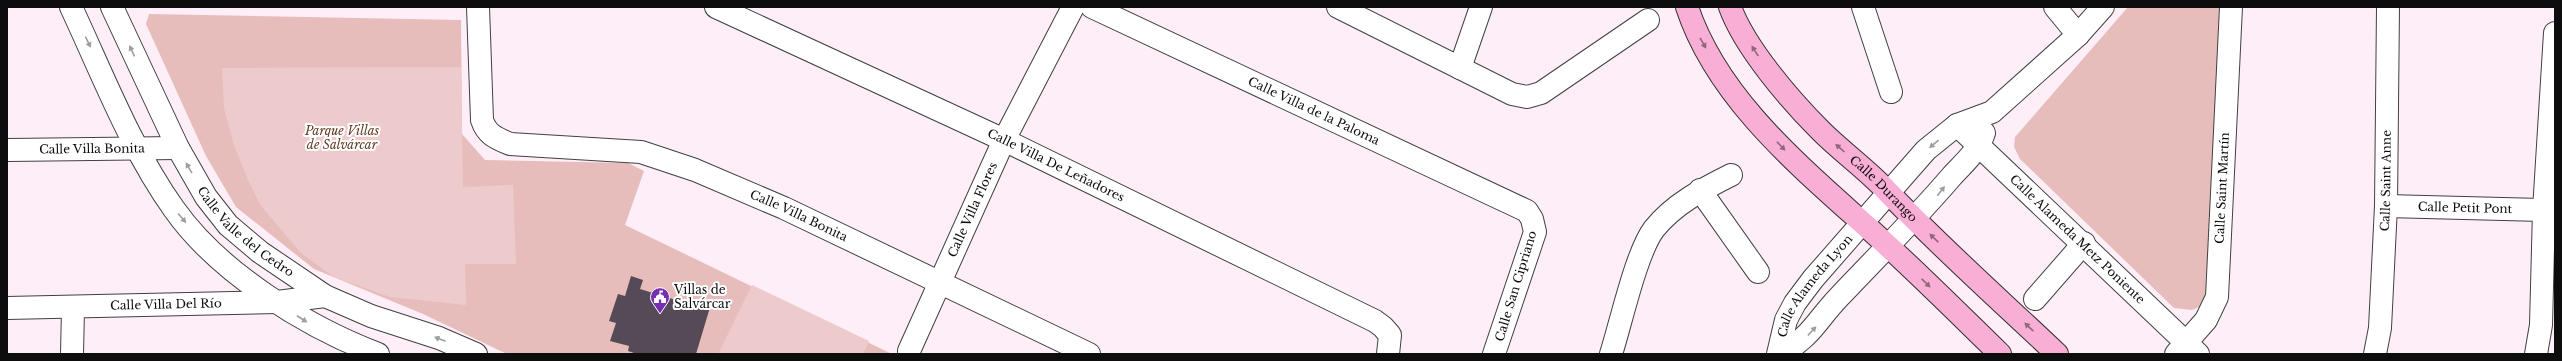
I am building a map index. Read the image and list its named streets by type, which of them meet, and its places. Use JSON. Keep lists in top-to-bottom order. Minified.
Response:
{"streets":{"main road":["Calle Durango"],"street":["Calle Villa de la Paloma","Calle Villa Bonita","Calle Villa De Leñadores","Calle Saint Anne","Calle Saint Martín","Calle Petit Pont","Calle Villa Flores","Calle Valle del Cedro","Calle Alameda Metz Poniente","Calle San Cipriano","Calle Alameda Lyon","Calle Villa Del Río"]},"crossings":[["Calle Villa de la Paloma","Calle San Cipriano"],["Calle Villa Bonita","Calle Villa Flores"],["Calle Villa Bonita","Calle Valle del Cedro"],["Calle Villa De Leñadores","Calle Villa Flores"],["Calle Saint Anne","Calle Petit Pont"],["Calle Saint Martín","Calle Alameda Metz Poniente"],["Calle Durango","Calle Alameda Lyon"],["Calle Valle del Cedro","Calle Villa Del Río"],["Calle Alameda Metz Poniente","Calle Alameda Lyon"]],"parks":["Parque Villas de Salvárcar"],"places":{"public building":["Villas de Salvárcar"]}}
